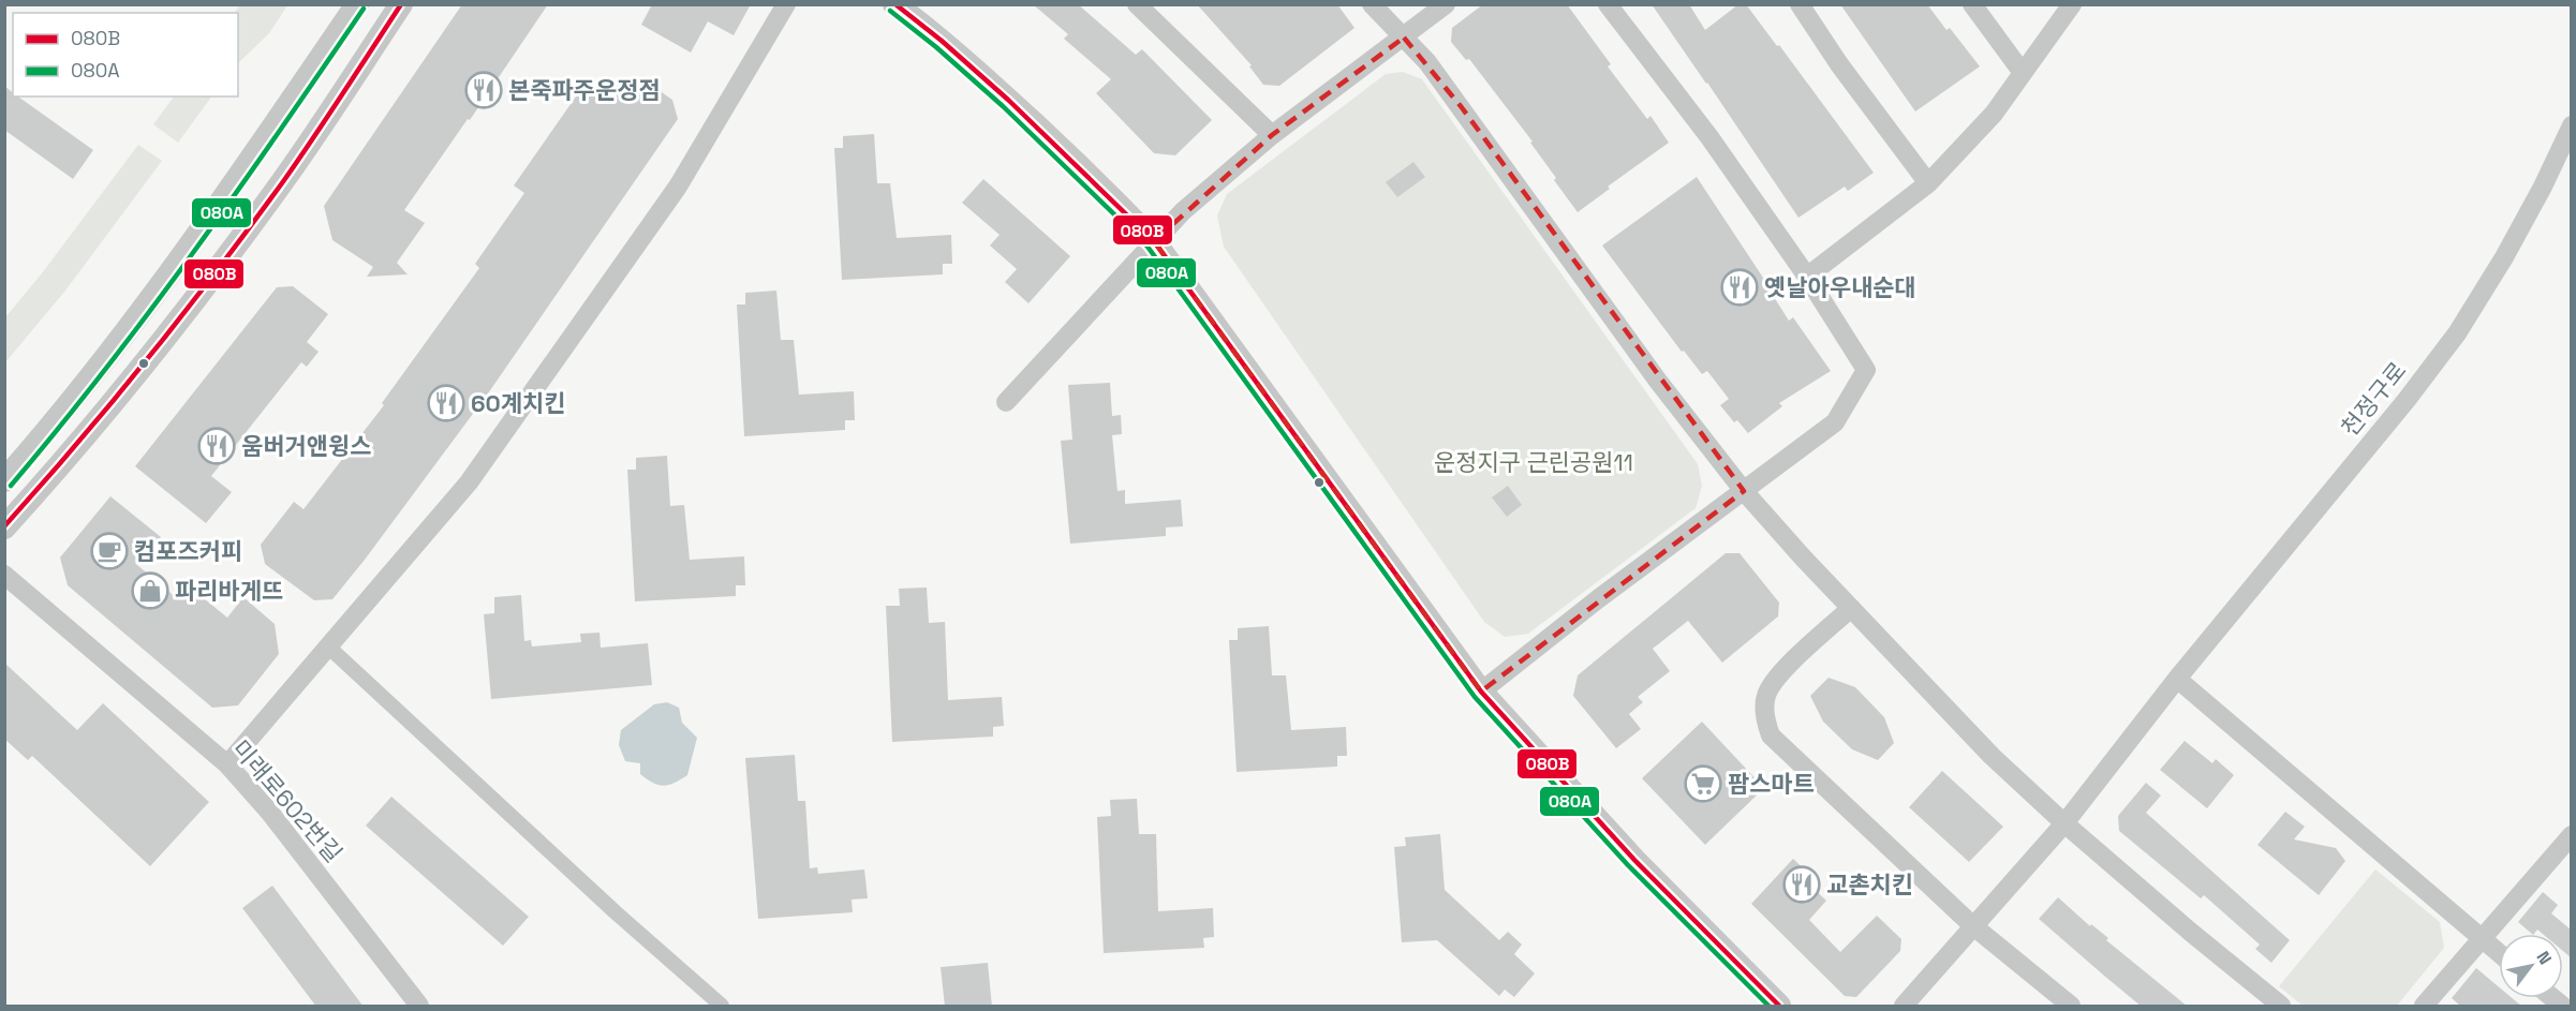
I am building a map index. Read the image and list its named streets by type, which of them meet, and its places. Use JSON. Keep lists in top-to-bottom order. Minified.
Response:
{"streets":{"street":["천정구로","미래로602번길"]},"parks":["운정지구 근린공원11"],"places":{"restaurant":["본죽파주운정점","옛날아우내순대","60계치킨","움버거앤윙스","교촌치킨"],"cafe":["컴포즈커피"],"shop":["파리바게뜨"],"supermarket":["팜스마트"]},"lines":["transit line 080B","transit line 080A"],"legend":["080B","080A"],"north":"top right"}
